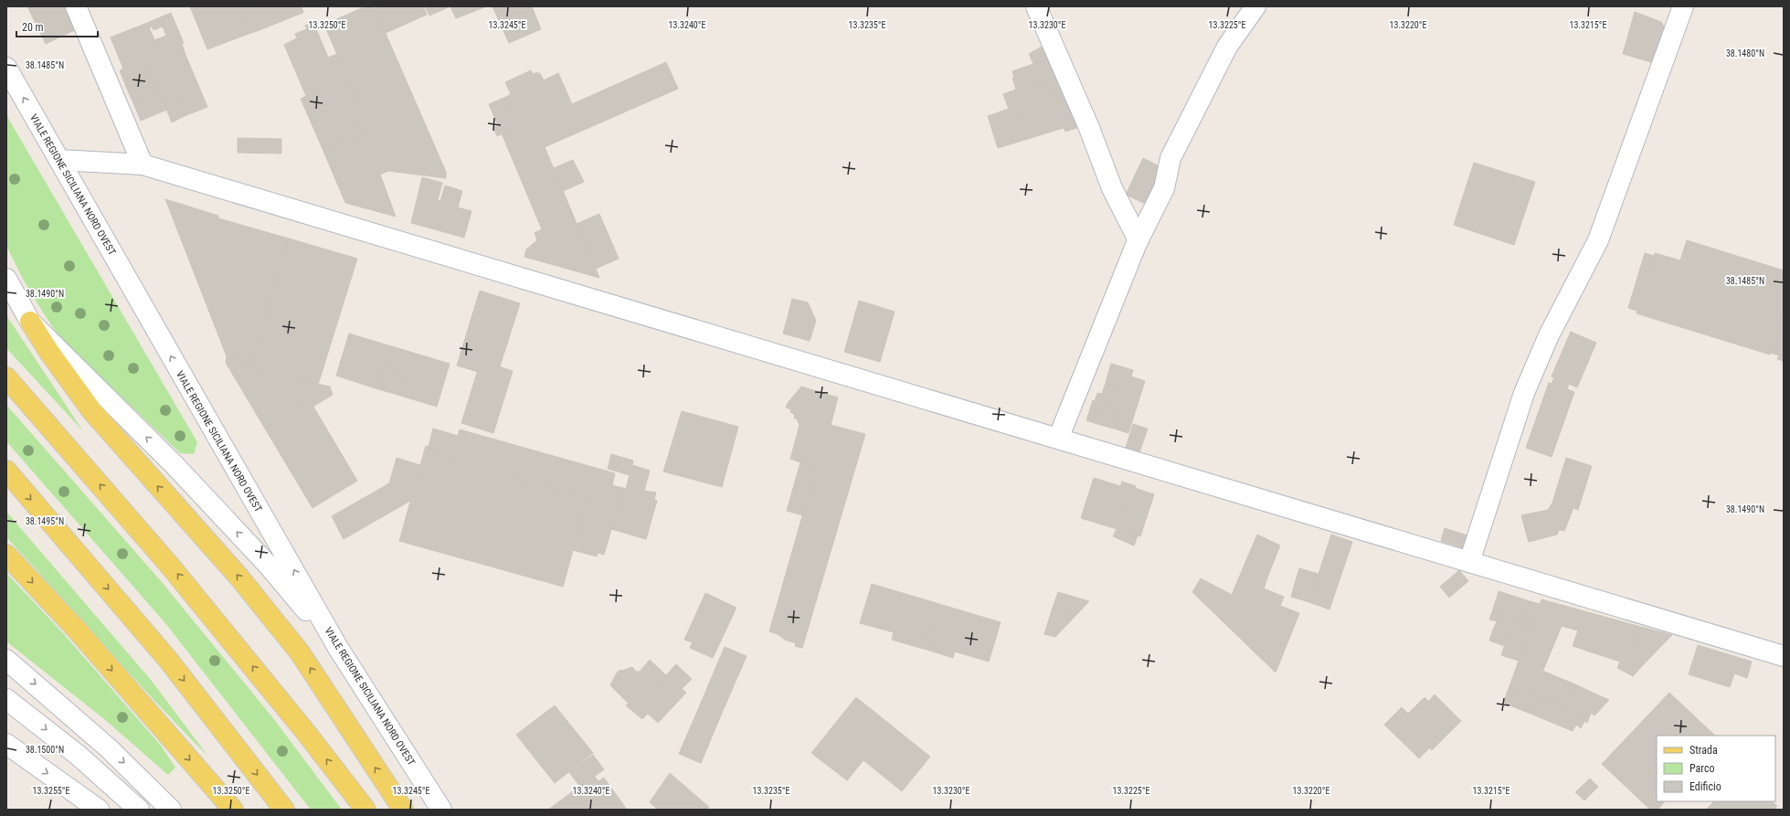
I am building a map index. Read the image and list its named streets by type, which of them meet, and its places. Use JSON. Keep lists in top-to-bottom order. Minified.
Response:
{"streets":{"street":["VIALE REGIONE SICILIANA NORD OVEST"]},"legend":["Strada","Parco","Edificio"],"scale_bar":"20 m","coordinates":["13.3250°E","13.3245°E","13.3240°E","13.3235°E","13.3230°E","13.3225°E","13.3220°E","13.3215°E","38.1480°N","38.1485°N","38.1490°N","38.1495°N","38.1500°N","13.3255°E"]}
